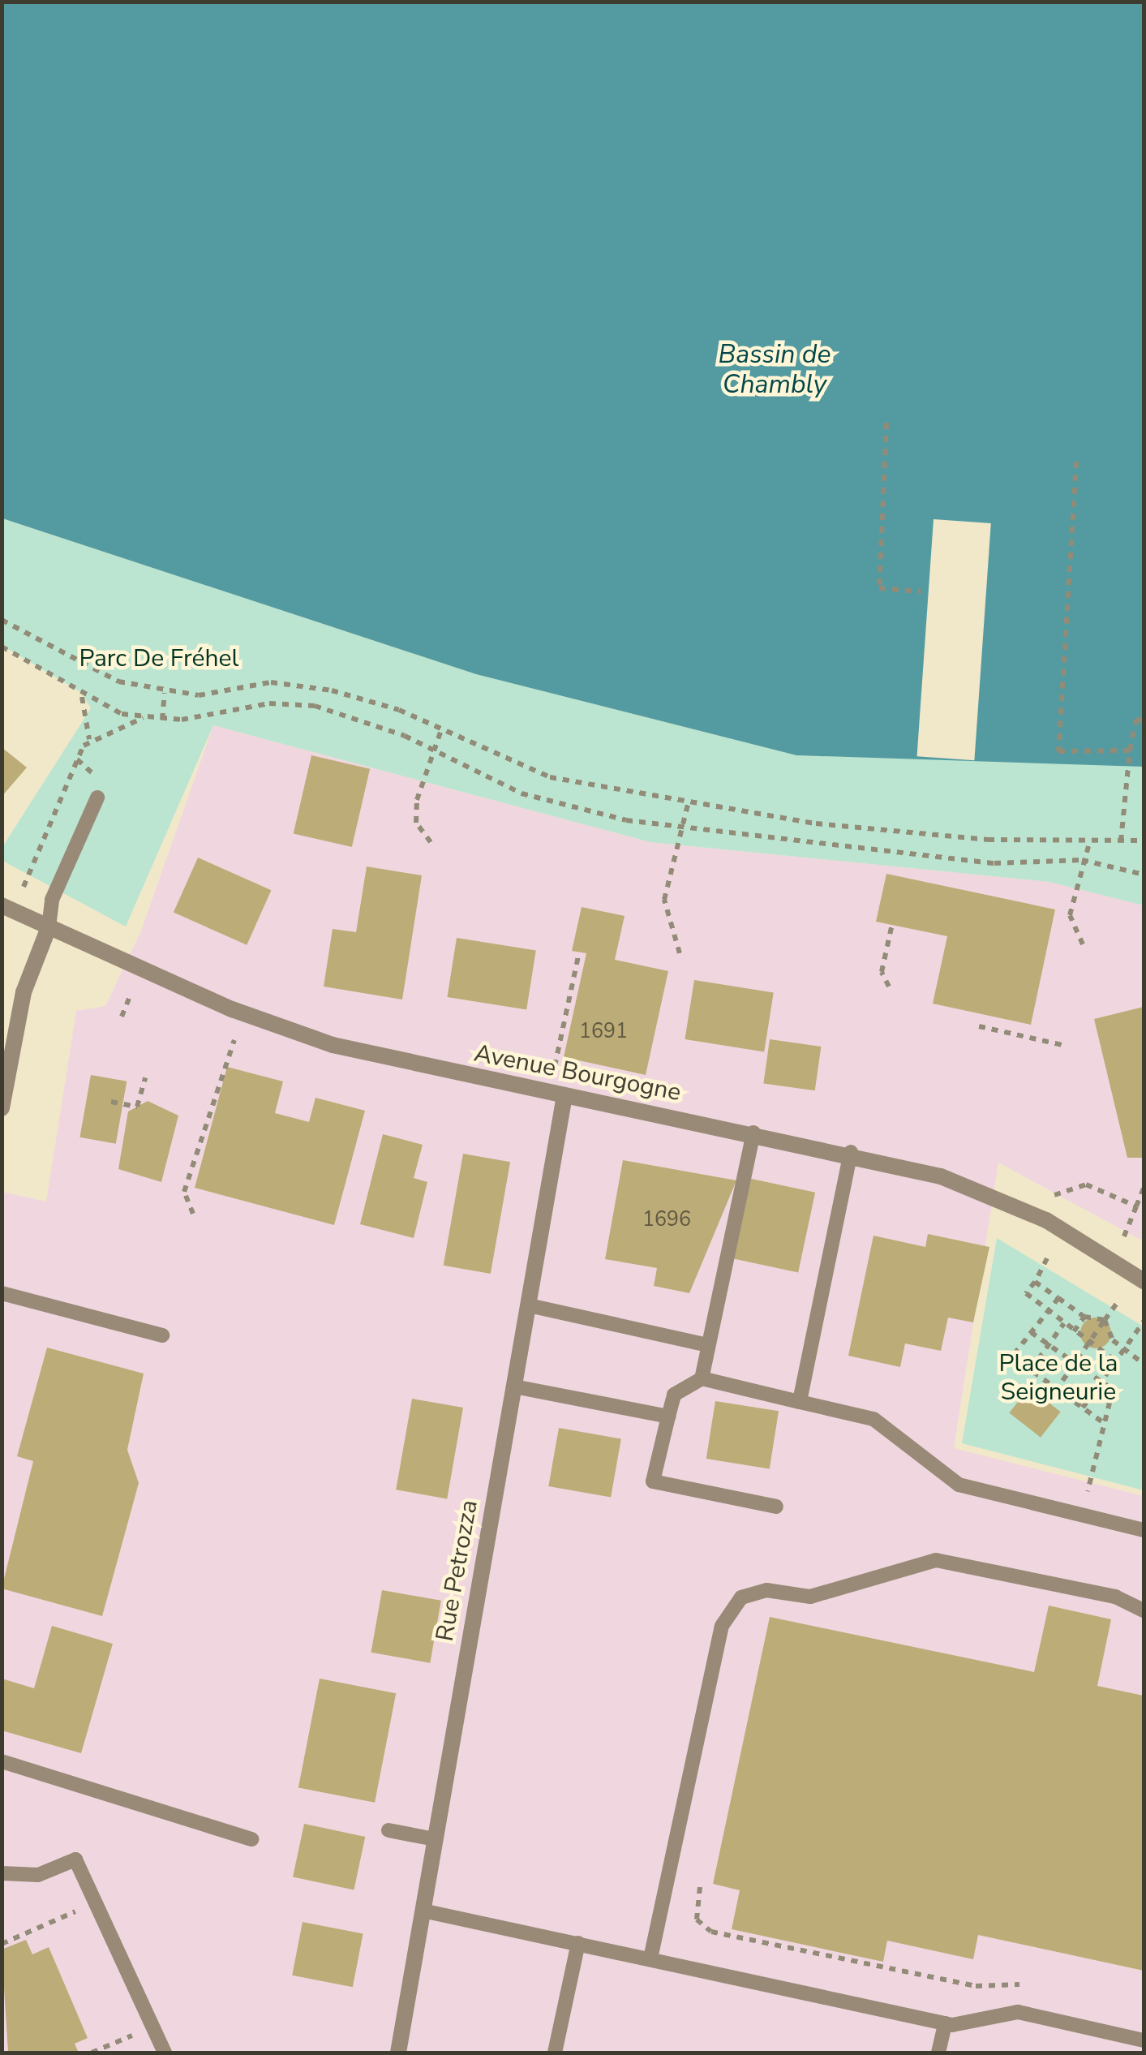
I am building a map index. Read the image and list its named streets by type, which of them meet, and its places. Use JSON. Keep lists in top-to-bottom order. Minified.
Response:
{"streets":{"street":["Avenue Bourgogne","Rue Petrozza"]},"crossings":[["Avenue Bourgogne","Rue Petrozza"]],"water":["Bassin de Chambly"],"parks":["Parc De Fréhel","Place de la Seigneurie"],"house_numbers":["1691","1696"]}
